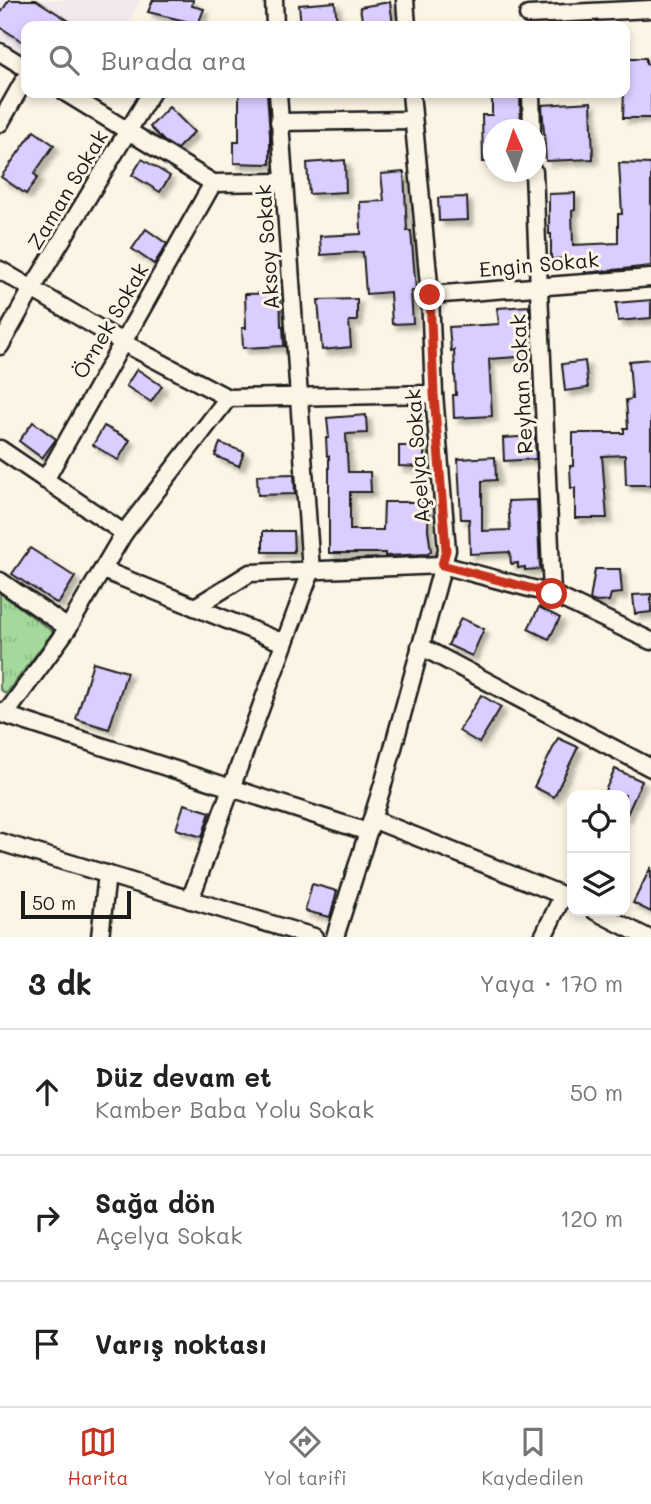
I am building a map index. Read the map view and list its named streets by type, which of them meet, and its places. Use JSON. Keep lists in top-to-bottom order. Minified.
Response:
{"streets":{"street":["Zaman Sokak","Aksoy Sokak","Engin Sokak","Örnek Sokak","Reyhan Sokak","Açelya Sokak"]},"crossings":[["Engin Sokak","Reyhan Sokak"],["Engin Sokak","Açelya Sokak"]],"scale_bar":"50 m","north":"top","page":{"search":"Burada ara","scale":"50 m","heading":["3 dk","Yaya · 170 m"],"list":[["Düz devam et","Kamber Baba Yolu Sokak","50 m"],["Sağa dön","Açelya Sokak","120 m"],"Varış noktası"],"nav":["Harita","Yol tarifi","Kaydedilen"]}}
